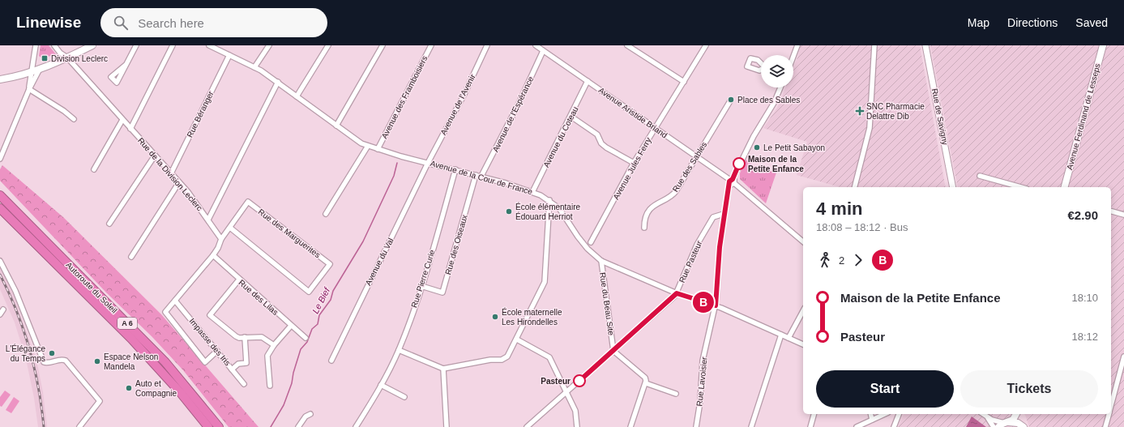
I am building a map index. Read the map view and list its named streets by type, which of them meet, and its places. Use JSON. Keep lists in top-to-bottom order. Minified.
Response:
{"streets":{"highway":["Autoroute du Soleil","A 6"],"main road":["Avenue Ferdinand de Lesseps"],"street":["Avenue des Framboisiers","Avenue de l'Avenir","Avenue Aristide Briand","Rue Béranger","Avenue de l'Espérance","Rue de Savigny","Avenue du Coteau","Rue des Sables","Avenue Jules Ferry","Rue de la Division Leclerc","Avenue de la Cour de France","Rue des Marguerites","Rue des Oiseaux","Avenue du Val","Rue Pasteur","Rue Pierre Curie","Rue des Lilas","Rue du Beau Site","Impasse des Iris","Rue Lavoisier"]},"crossings":[["Avenue des Framboisiers","Avenue de la Cour de France"],["Avenue de l'Avenir","Avenue de la Cour de France"],["Avenue de l'Avenir","Avenue du Val"],["Avenue Aristide Briand","Avenue de l'Espérance"],["Avenue Aristide Briand","Avenue du Coteau"],["Avenue Aristide Briand","Rue des Sables"],["Avenue Aristide Briand","Avenue Jules Ferry"],["Avenue Aristide Briand","Rue Lavoisier"],["Rue Béranger","Rue de la Division Leclerc"],["Rue Béranger","Avenue de la Cour de France"],["Avenue de l'Espérance","Avenue de la Cour de France"],["Avenue du Coteau","Avenue de la Cour de France"],["Avenue de la Cour de France","Rue des Oiseaux"],["Avenue de la Cour de France","Avenue du Val"],["Avenue de la Cour de France","Rue Pasteur"],["Avenue de la Cour de France","Rue Pierre Curie"],["Avenue de la Cour de France","Rue du Beau Site"],["Avenue de la Cour de France","Rue Lavoisier"],["Rue des Oiseaux","Rue Pierre Curie"],["Rue Pasteur","Rue du Beau Site"],["Rue Pasteur","Rue Lavoisier"]],"water":["Le Bief"],"places":{"transit":["Division Leclerc"],"other":["Place des Sables","Le Petit Sabayon","Maison de la Petite Enfance","École élémentaire Édouard Herriot","École maternelle Les Hirondelles","L'Élégance du Temps","Espace Nelson Mandela","Pasteur","Auto et Compagnie"],"health":["SNC Pharmacie Delattre Dib"]},"lines":["bus line B"],"page":{"header":"Linewise","search":"Search here","nav":["Map","Directions","Saved"],"on_map":"B","heading":["4 min","18:08 – 18:12 · Bus","€2.90"],"legs":["2","B"],"list":[{"name":"Maison de la Petite Enfance","value":"18:10"},{"name":"Pasteur","value":"18:12"}],"buttons":["Start","Tickets"]}}
